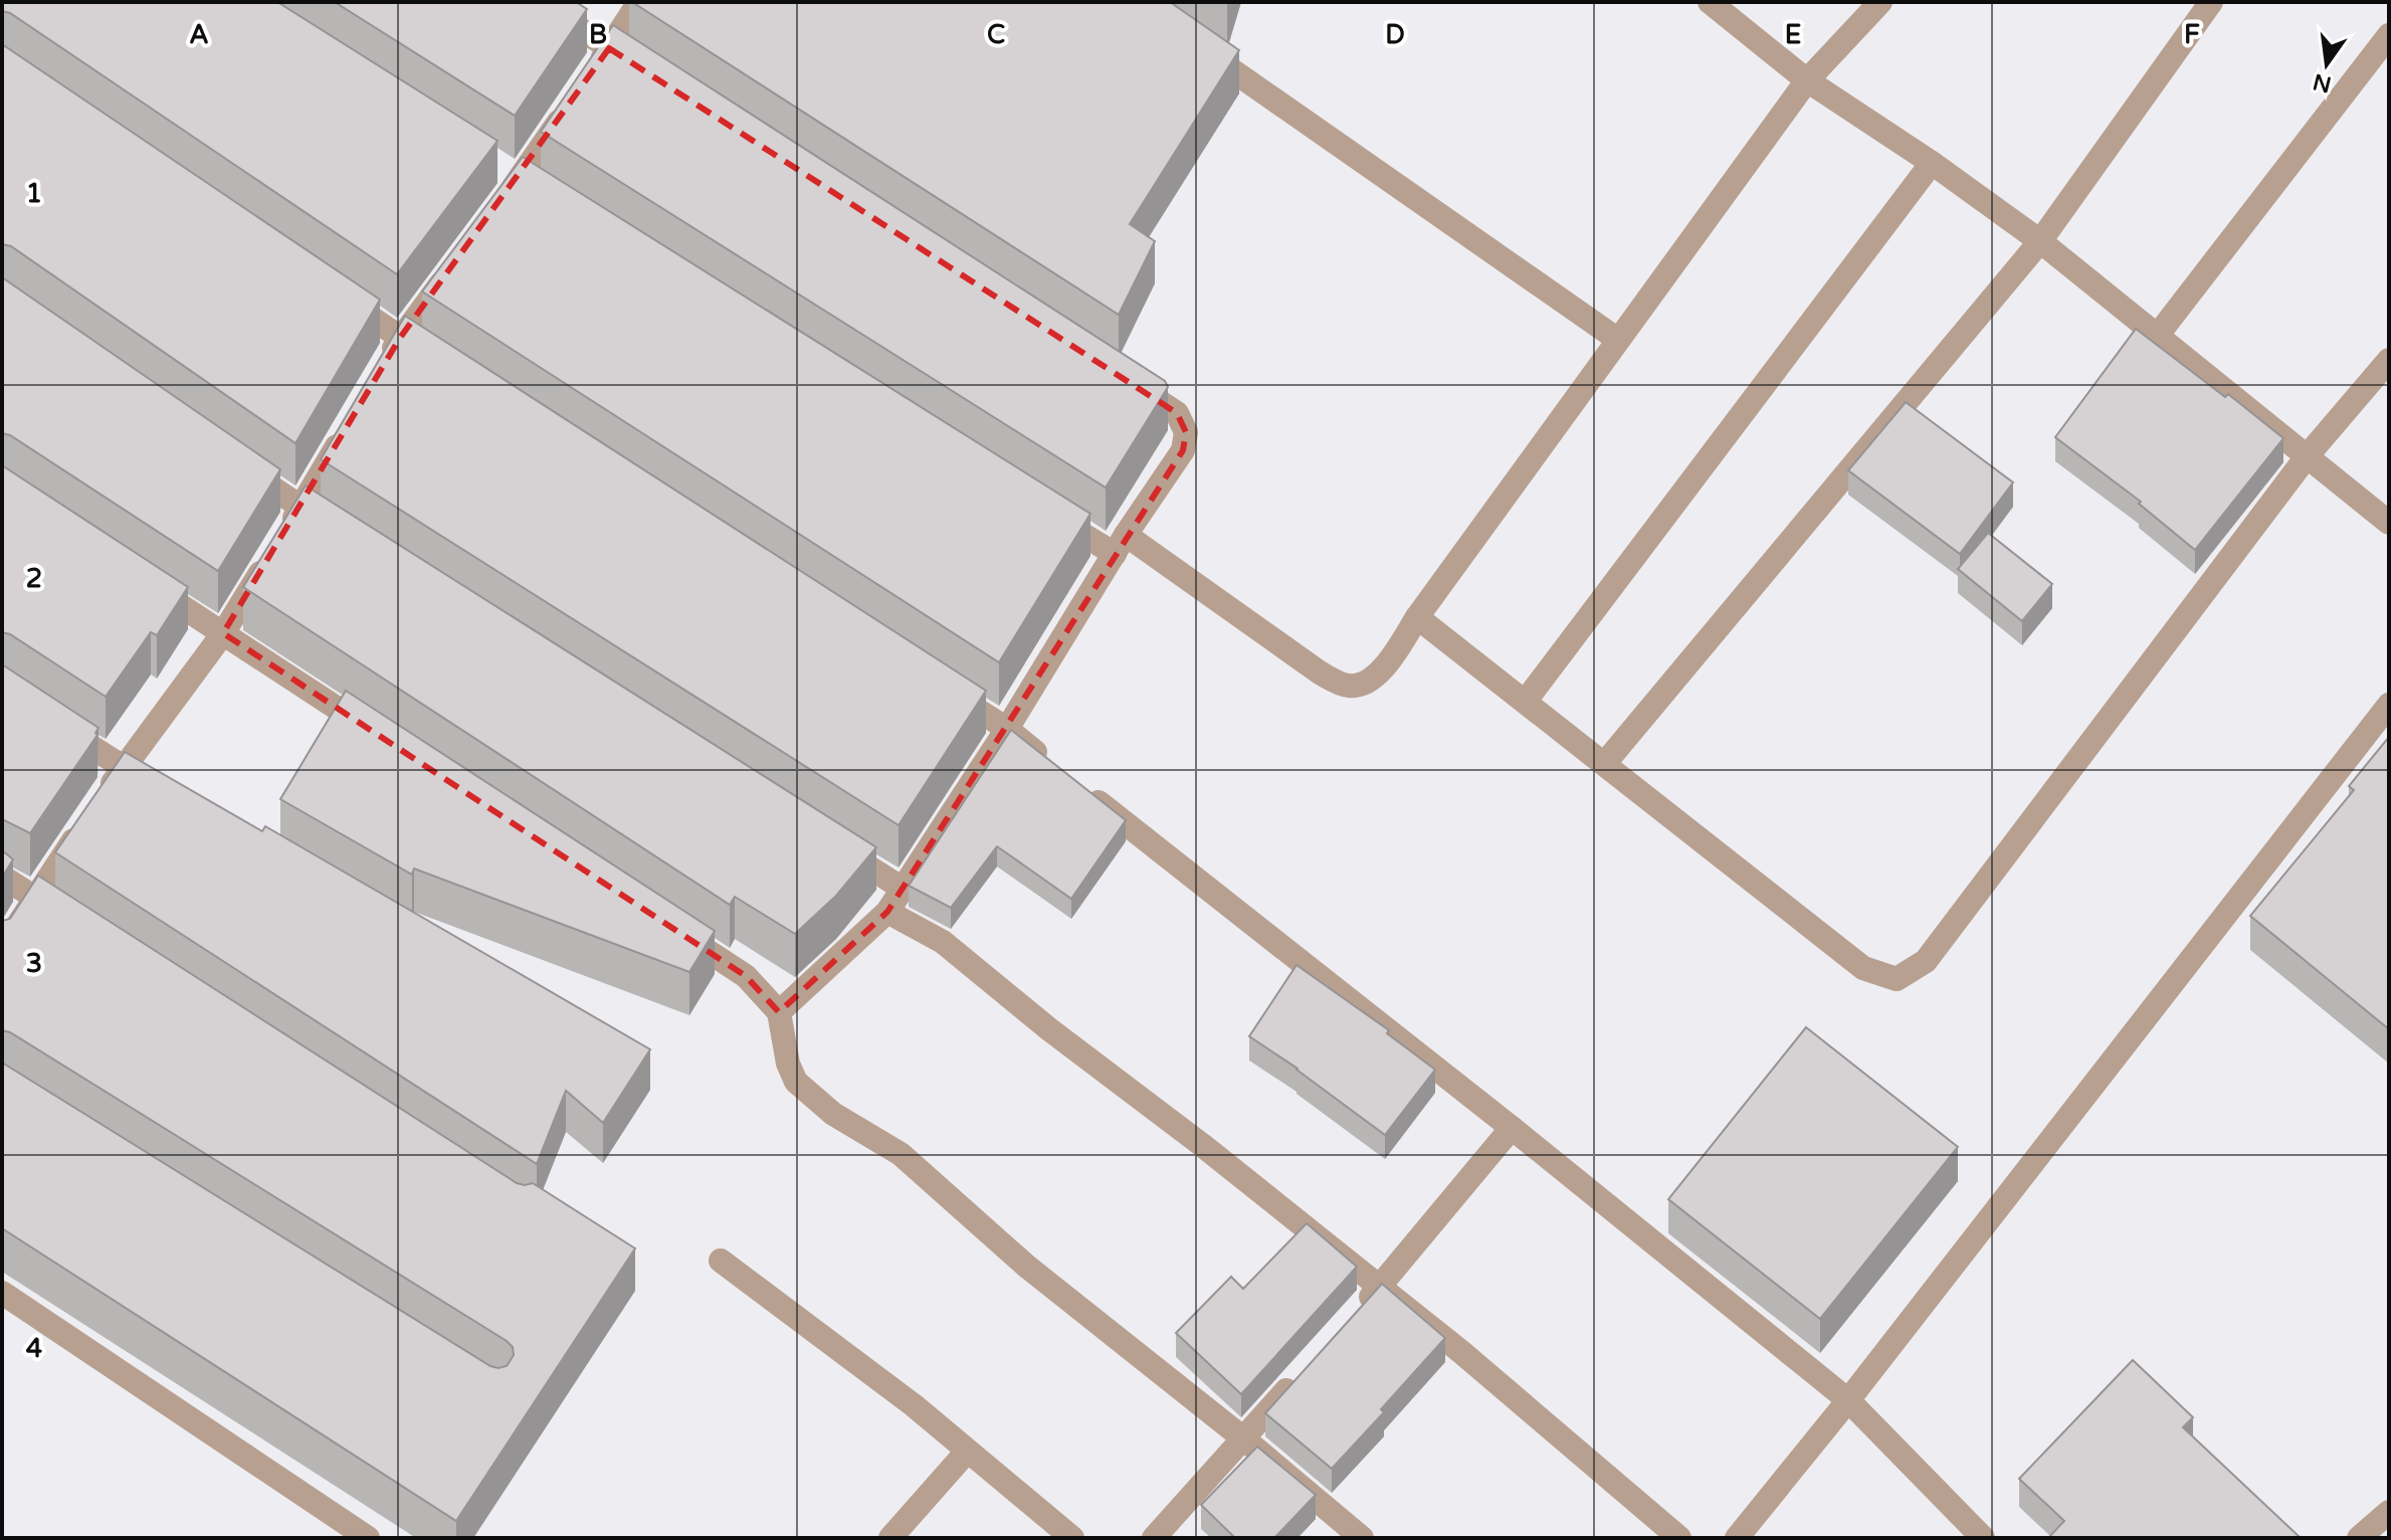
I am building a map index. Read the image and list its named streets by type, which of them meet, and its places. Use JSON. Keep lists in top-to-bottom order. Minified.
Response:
{"north":"bottom","grid":{"columns":["A","B","C","D","E","F"],"rows":["1","2","3","4"]}}
